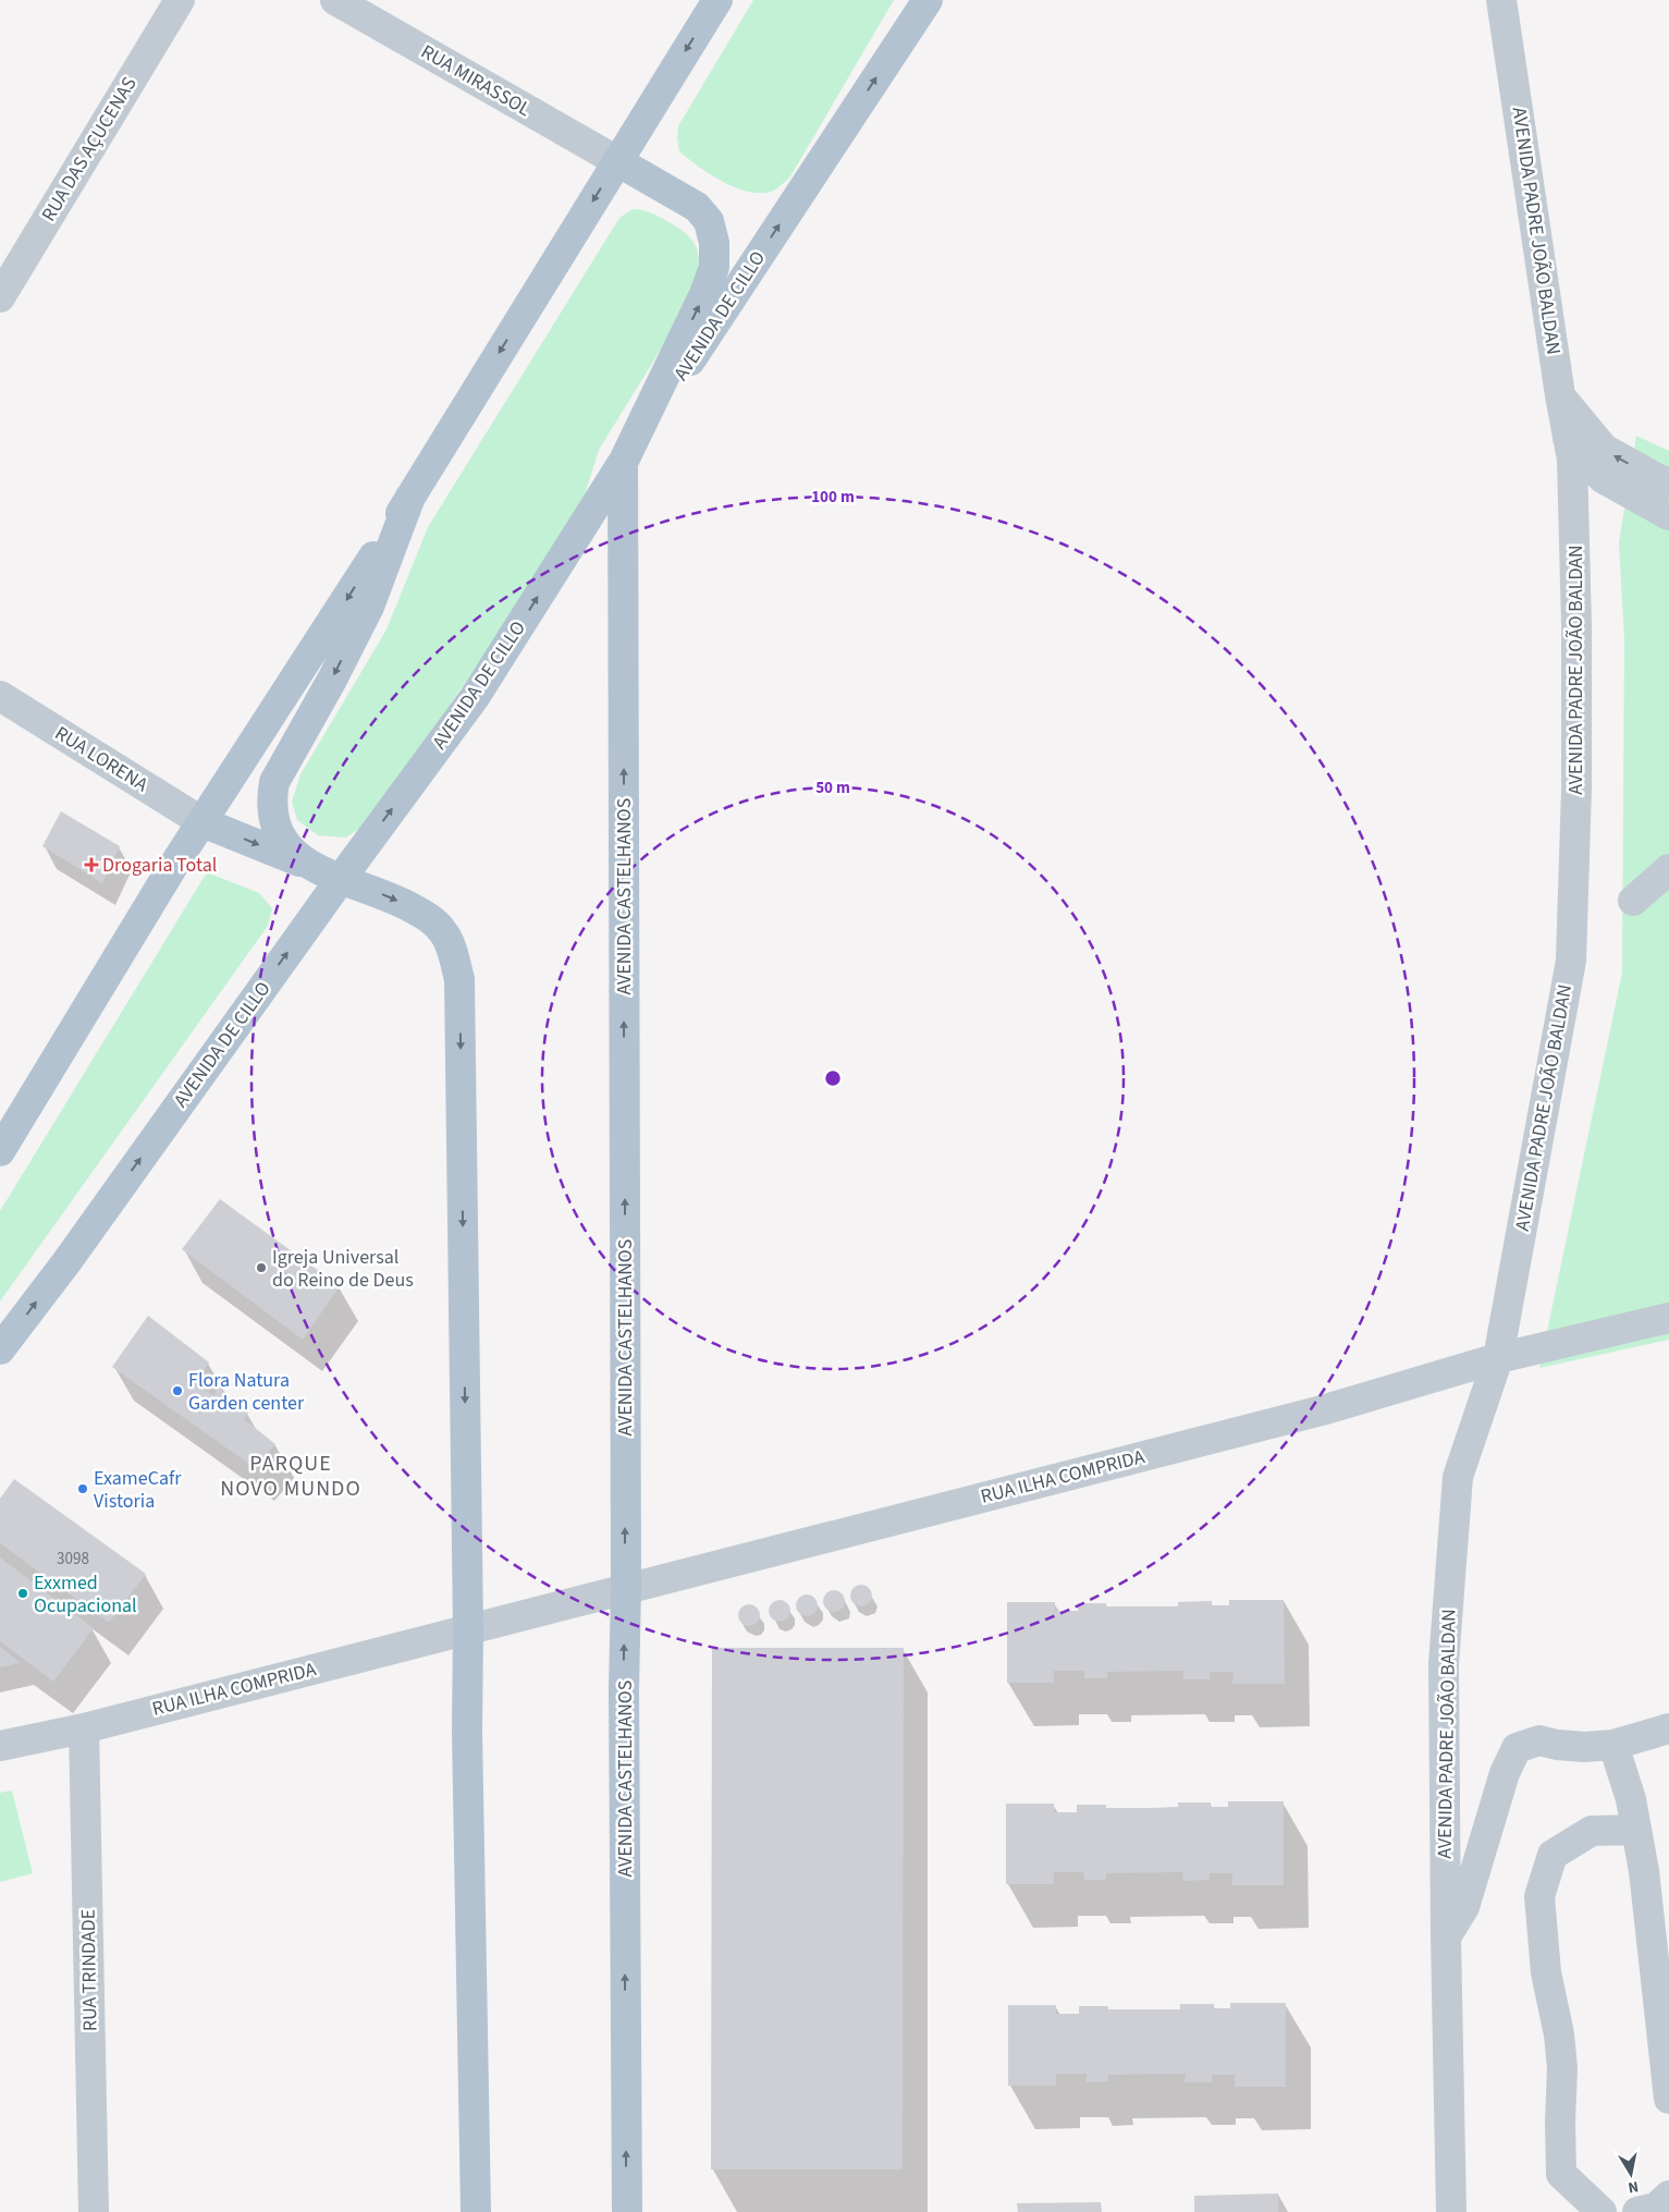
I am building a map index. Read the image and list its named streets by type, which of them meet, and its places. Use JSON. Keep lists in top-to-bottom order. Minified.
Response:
{"streets":{"main road":["AVENIDA DE CILLO","AVENIDA CASTELHANOS"],"street":["RUA MIRASSOL","RUA DAS AÇUCENAS","AVENIDA PADRE JOÃO BALDAN","RUA LORENA","RUA ILHA COMPRIDA","RUA TRINDADE"]},"crossings":[["AVENIDA PADRE JOÃO BALDAN","RUA ILHA COMPRIDA"],["AVENIDA DE CILLO","AVENIDA CASTELHANOS"],["AVENIDA CASTELHANOS","RUA ILHA COMPRIDA"],["RUA ILHA COMPRIDA","RUA TRINDADE"]],"districts":["PARQUE NOVO MUNDO"],"places":{"health":["Drogaria Total"],"other":["Igreja Universal do Reino de Deus","Flora Natura Garden center","ExameCafr Vistoria","Exxmed Ocupacional"]},"house_numbers":["3098"],"north":"bottom","rings":["100 m","50 m"]}
